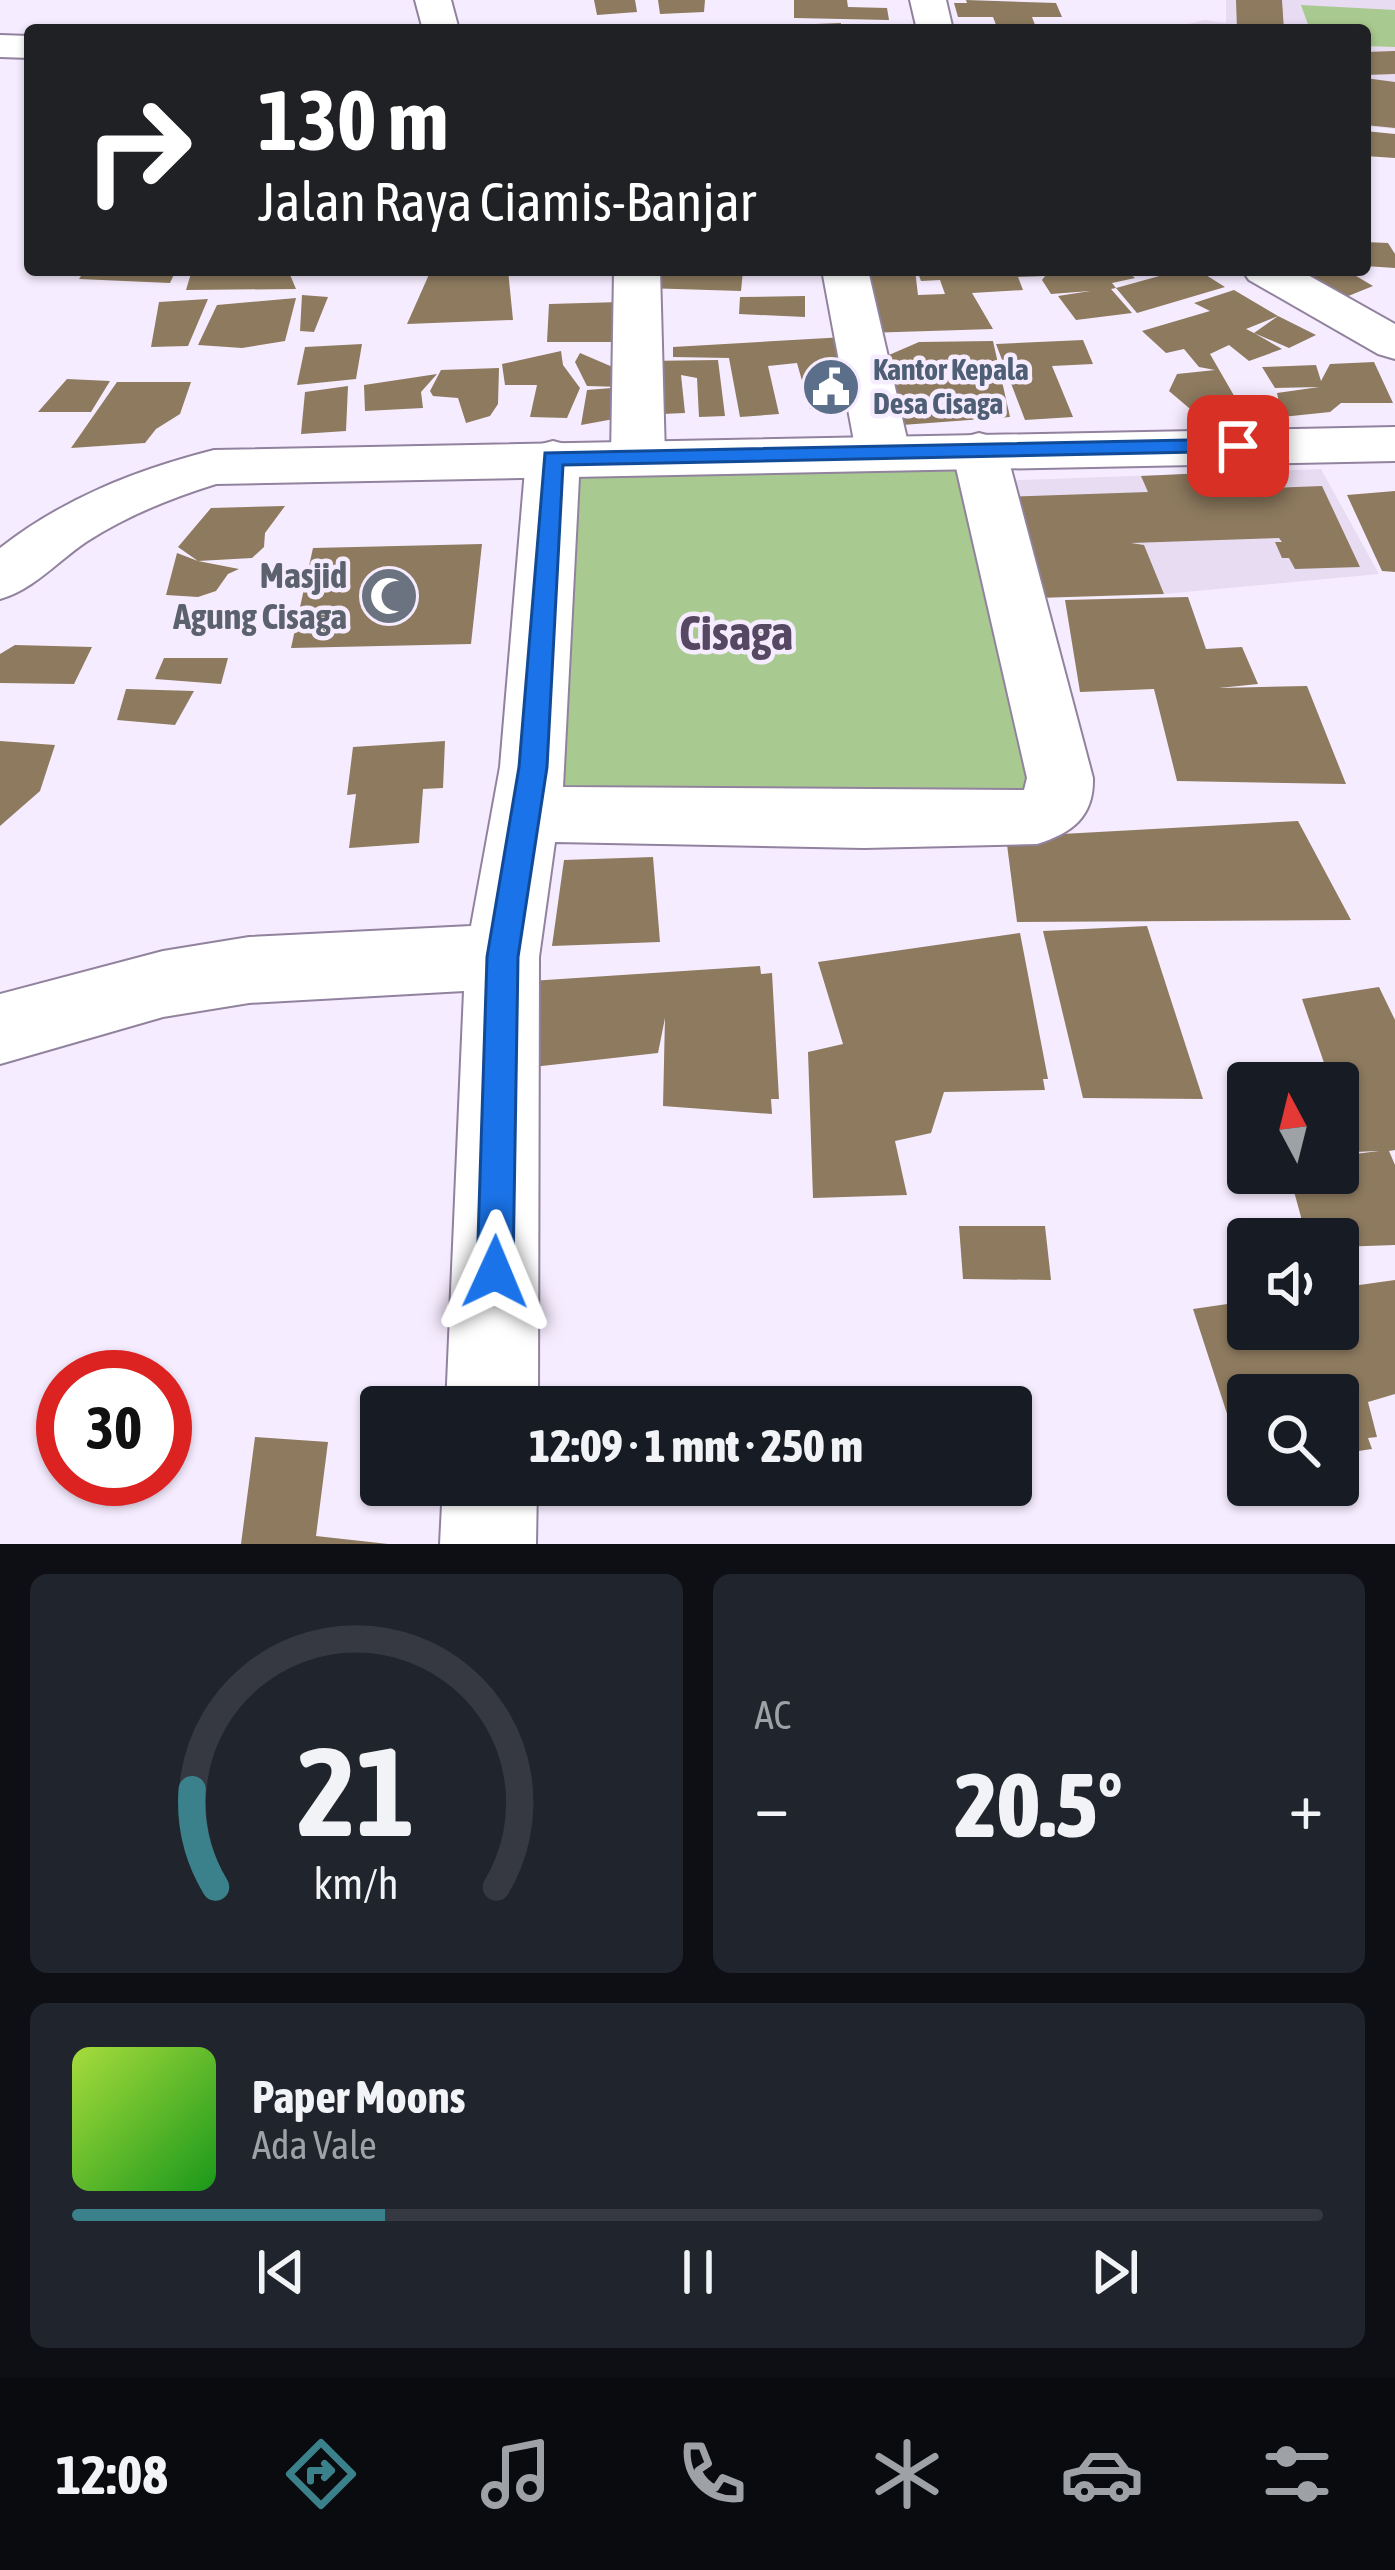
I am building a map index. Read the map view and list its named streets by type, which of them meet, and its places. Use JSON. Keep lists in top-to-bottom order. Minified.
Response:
{"districts":["Cisaga"],"places":{"public building":["Kantor Kepala Desa Cisaga"],"mosque":["Masjid Agung Cisaga"]},"north":"top","page":{"turn":["130 m","Jalan Raya Ciamis-Banjar"],"limit":"30","trip":"12:09 · 1 mnt · 250 m","tile":"AC","heat":["−","20.5°","+"],"song":["Paper Moons","Ada Vale"],"tabs":"12:08","gauge":["21","km/h"]}}
